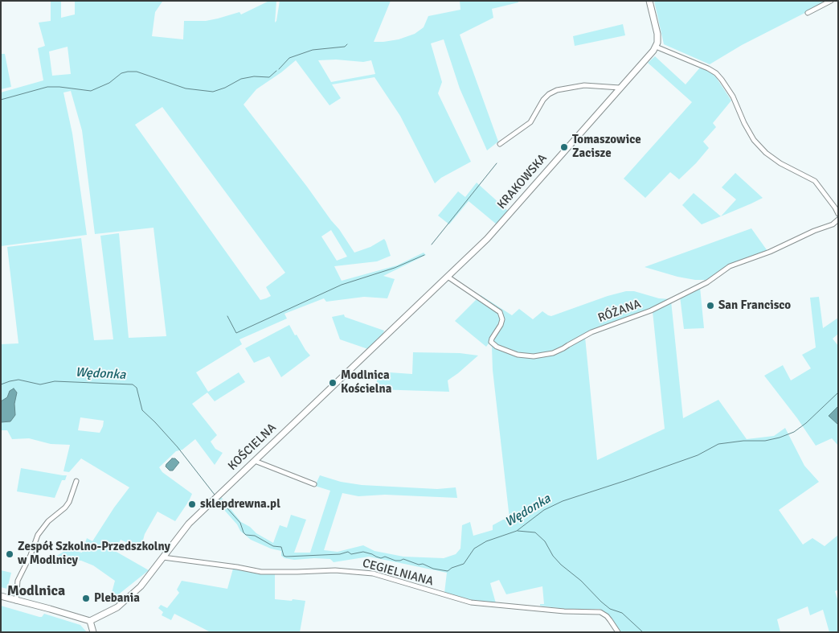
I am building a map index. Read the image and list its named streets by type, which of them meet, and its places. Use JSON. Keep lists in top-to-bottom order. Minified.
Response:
{"streets":{"street":["KRAKOWSKA","RÓŻANA","KOŚCIELNA","CEGIELNIANA"]},"crossings":[["KRAKOWSKA","RÓŻANA"],["KRAKOWSKA","KOŚCIELNA"],["KOŚCIELNA","CEGIELNIANA"]],"districts":["Modlnica"],"water":["Wędonka"],"places":["Tomaszowice Zacisze","San Francisco","Modlnica Kościelna","sklepdrewna.pl","Zespół Szkolno-Przedszkolny w Modlnicy","Plebania"]}
